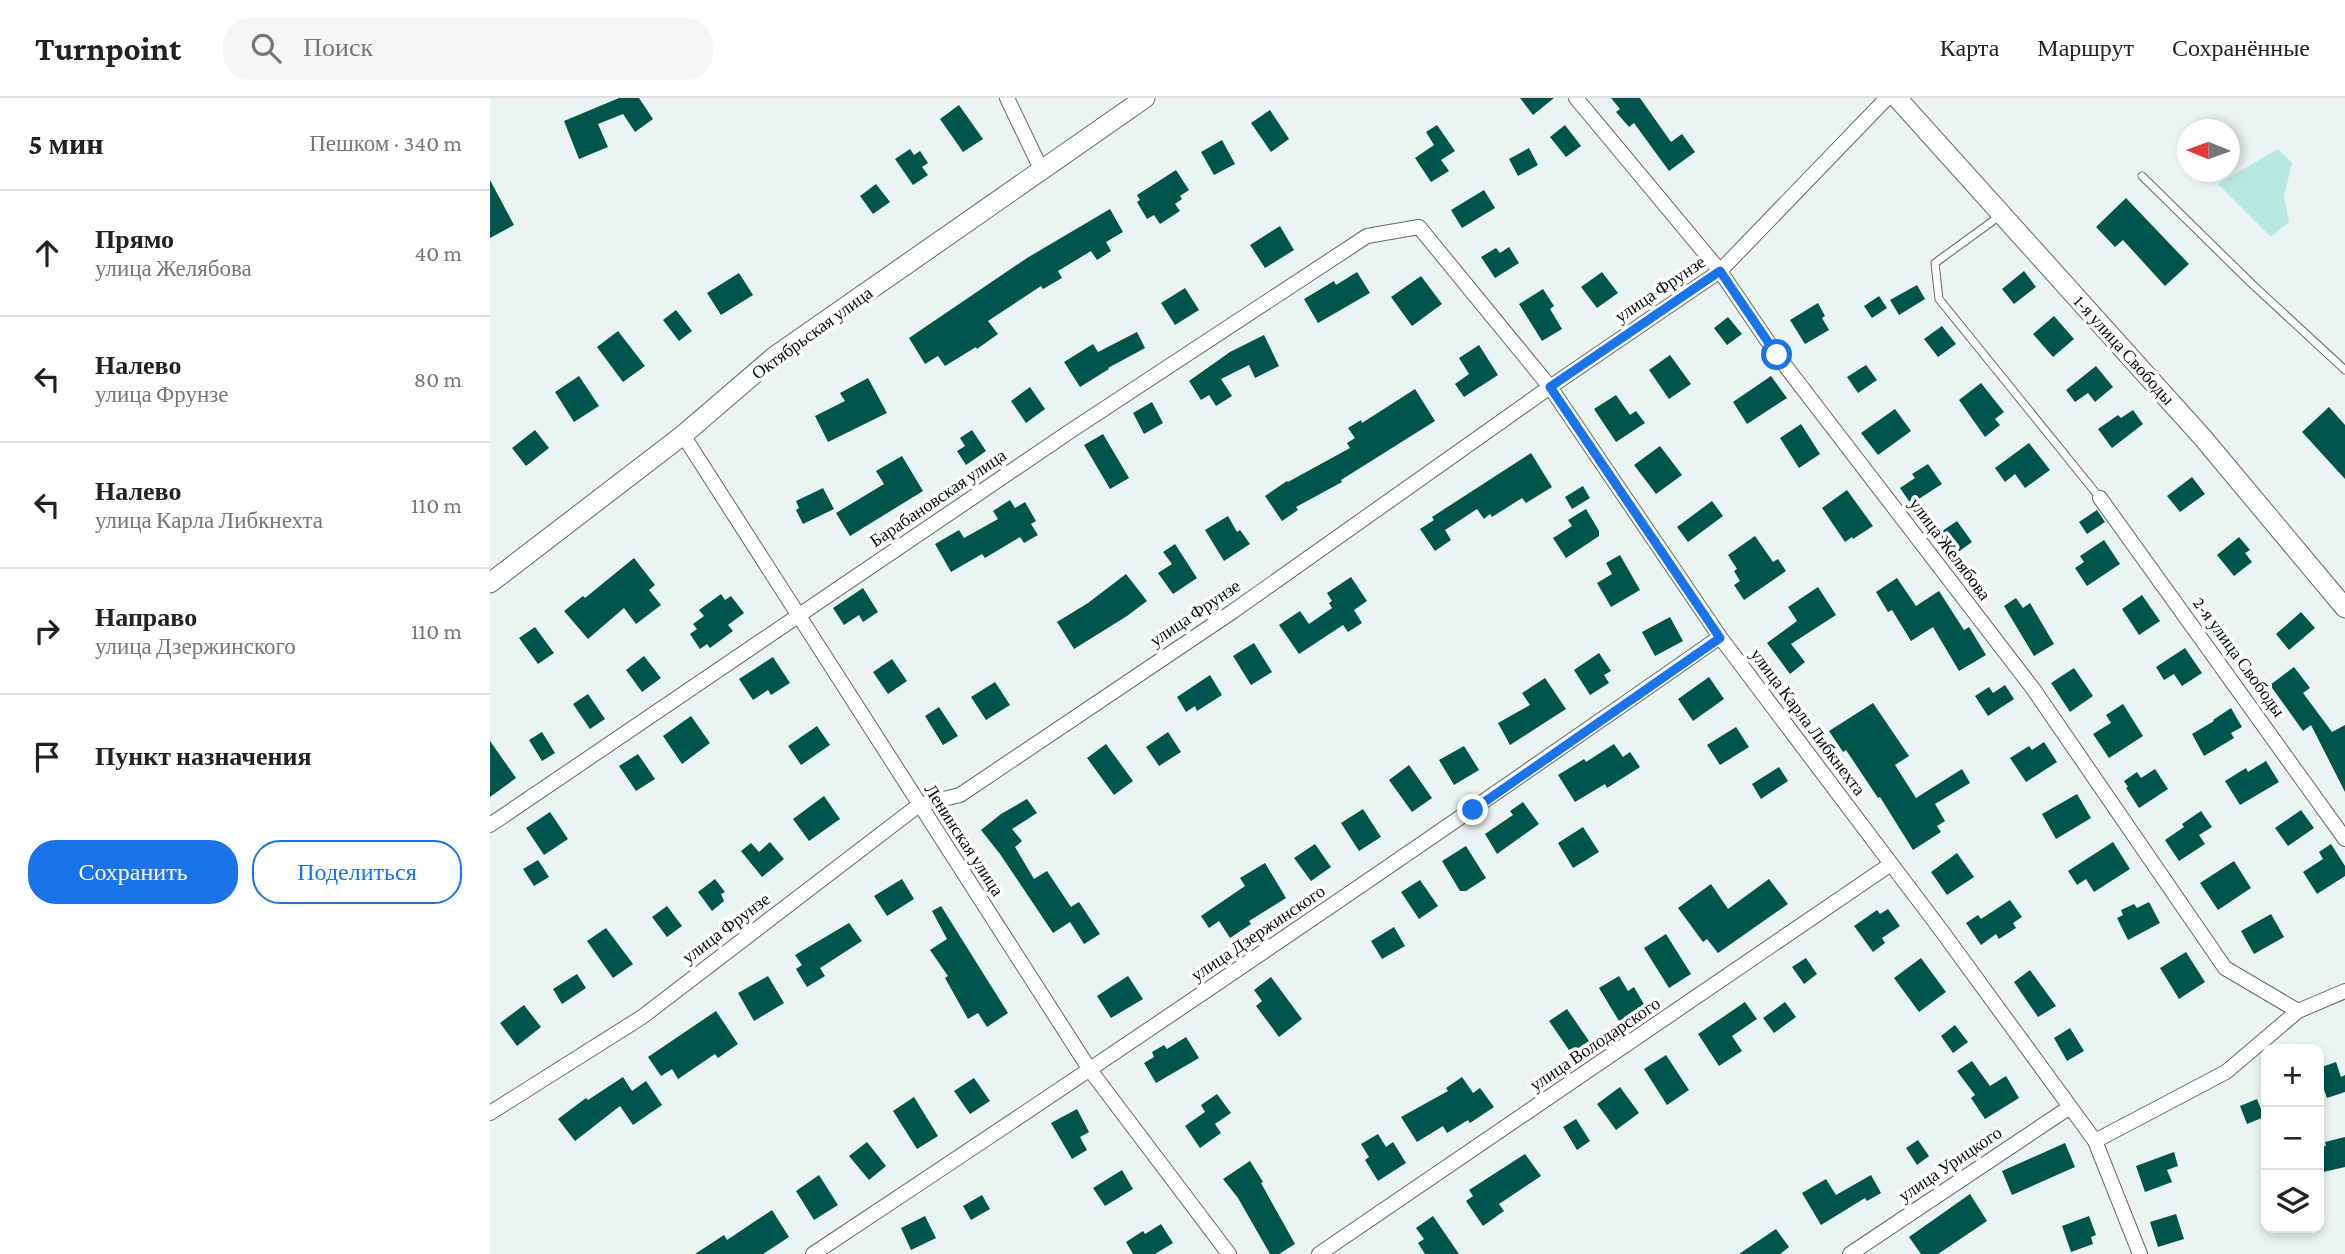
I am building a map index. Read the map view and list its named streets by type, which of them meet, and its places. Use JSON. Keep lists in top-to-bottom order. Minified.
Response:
{"streets":{"main road":["Октябрьская улица","1-я улица Свободы"],"street":["улица Фрунзе","Барабановская улица","улица Желябова","2-я улица Свободы","улица Карла Либкнехта","Ленинская улица","улица Дзержинского","улица Володарского","улица Урицкого"]},"crossings":[["улица Фрунзе","улица Желябова"],["улица Фрунзе","улица Карла Либкнехта"],["улица Фрунзе","Ленинская улица"],["Октябрьская улица","Ленинская улица"],["Барабановская улица","улица Карла Либкнехта"],["Барабановская улица","Ленинская улица"],["улица Карла Либкнехта","улица Дзержинского"],["улица Карла Либкнехта","улица Володарского"],["улица Карла Либкнехта","улица Урицкого"],["Ленинская улица","улица Дзержинского"]],"north":"left","page":{"header":"Turnpoint","search":"Поиск","nav":["Карта","Маршрут","Сохранённые"],"heading":["5 мин","Пешком · 340 m"],"list":[["Прямо","улица Желябова","40 m"],["Налево","улица Фрунзе","80 m"],["Налево","улица Карла Либкнехта","110 m"],["Направо","улица Дзержинского","110 m"],"Пункт назначения"],"buttons":["Сохранить","Поделиться"],"map_buttons":["+","−"]}}
